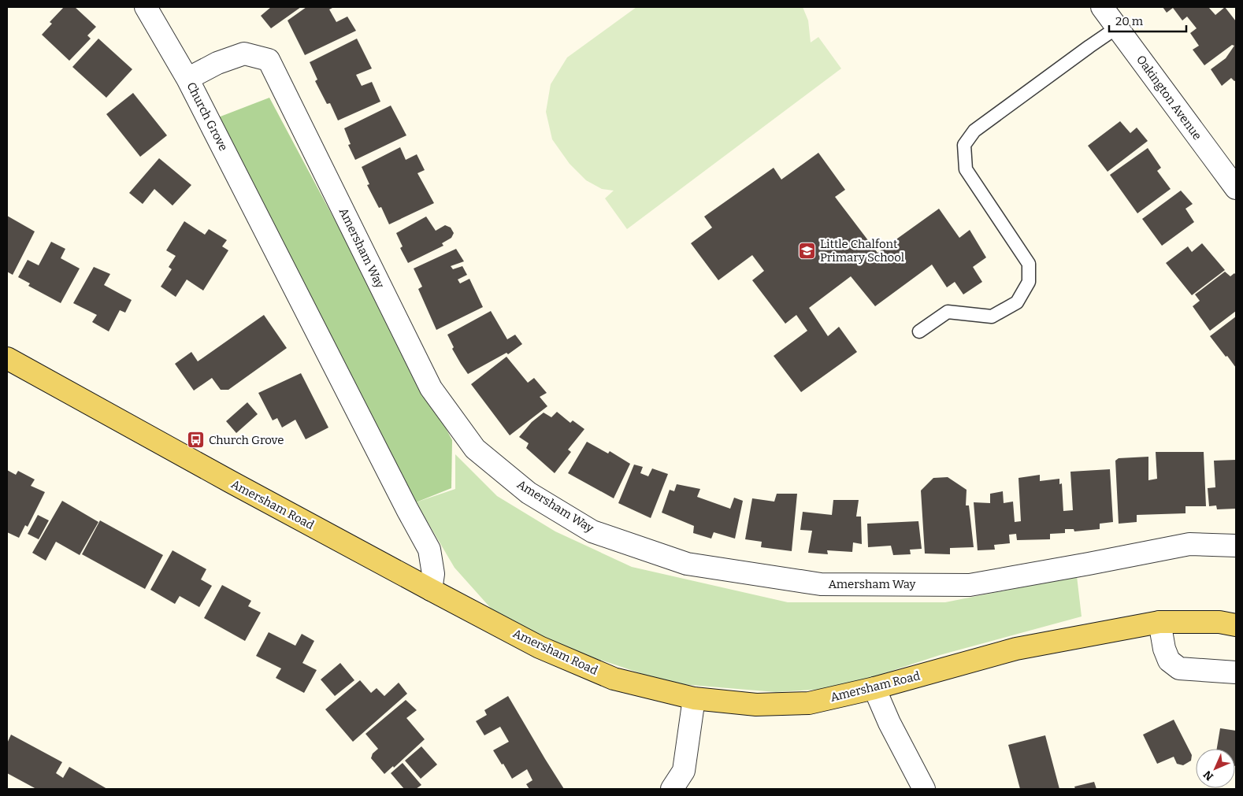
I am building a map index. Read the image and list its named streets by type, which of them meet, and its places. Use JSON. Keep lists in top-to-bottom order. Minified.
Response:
{"streets":{"main road":["Amersham Road"],"street":["Oakington Avenue","Church Grove","Amersham Way"]},"crossings":[["Church Grove","Amersham Way"],["Church Grove","Amersham Road"]],"places":{"school or university":["Little Chalfont Primary School"],"bus stop":["Church Grove"]},"scale_bar":"20 m","north":"bottom left"}
